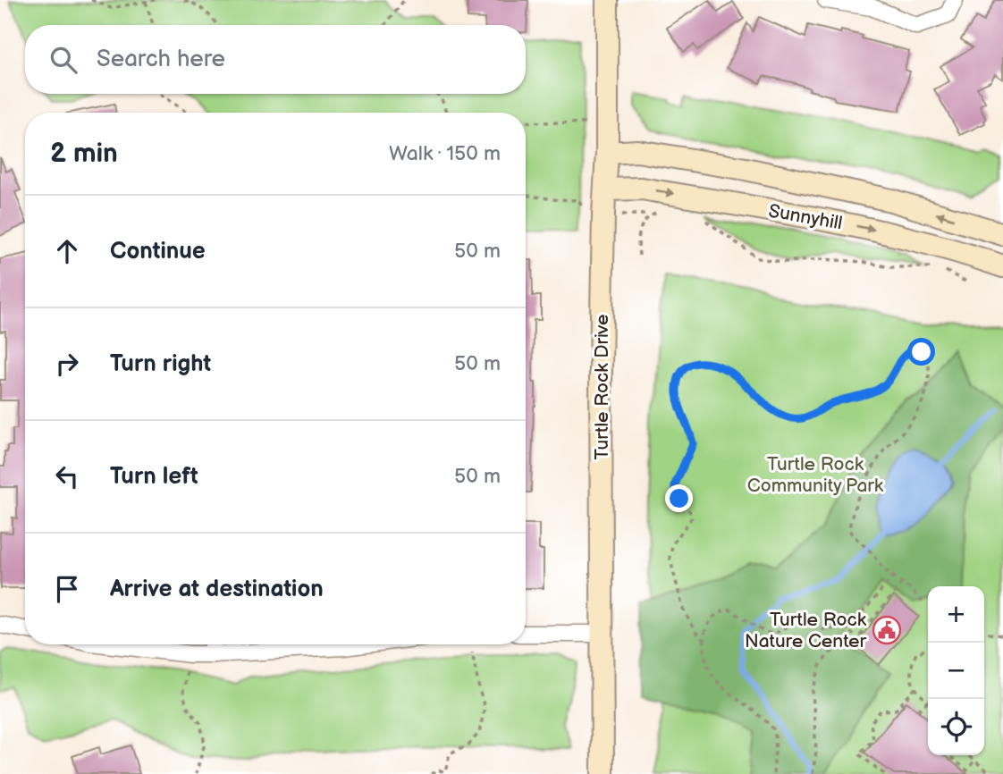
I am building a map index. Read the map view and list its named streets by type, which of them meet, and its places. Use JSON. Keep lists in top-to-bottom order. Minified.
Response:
{"streets":{"street":["Sunnyhill","Turtle Rock Drive"]},"crossings":[["Sunnyhill","Turtle Rock Drive"]],"parks":["Turtle Rock Community Park"],"places":{"public building":["Turtle Rock Nature Center"]},"page":{"search":"Search here","heading":["2 min","Walk · 150 m"],"list":[["Continue","50 m"],["Turn right","50 m"],["Turn left","50 m"],"Arrive at destination"],"map_buttons":["+","−"]}}
